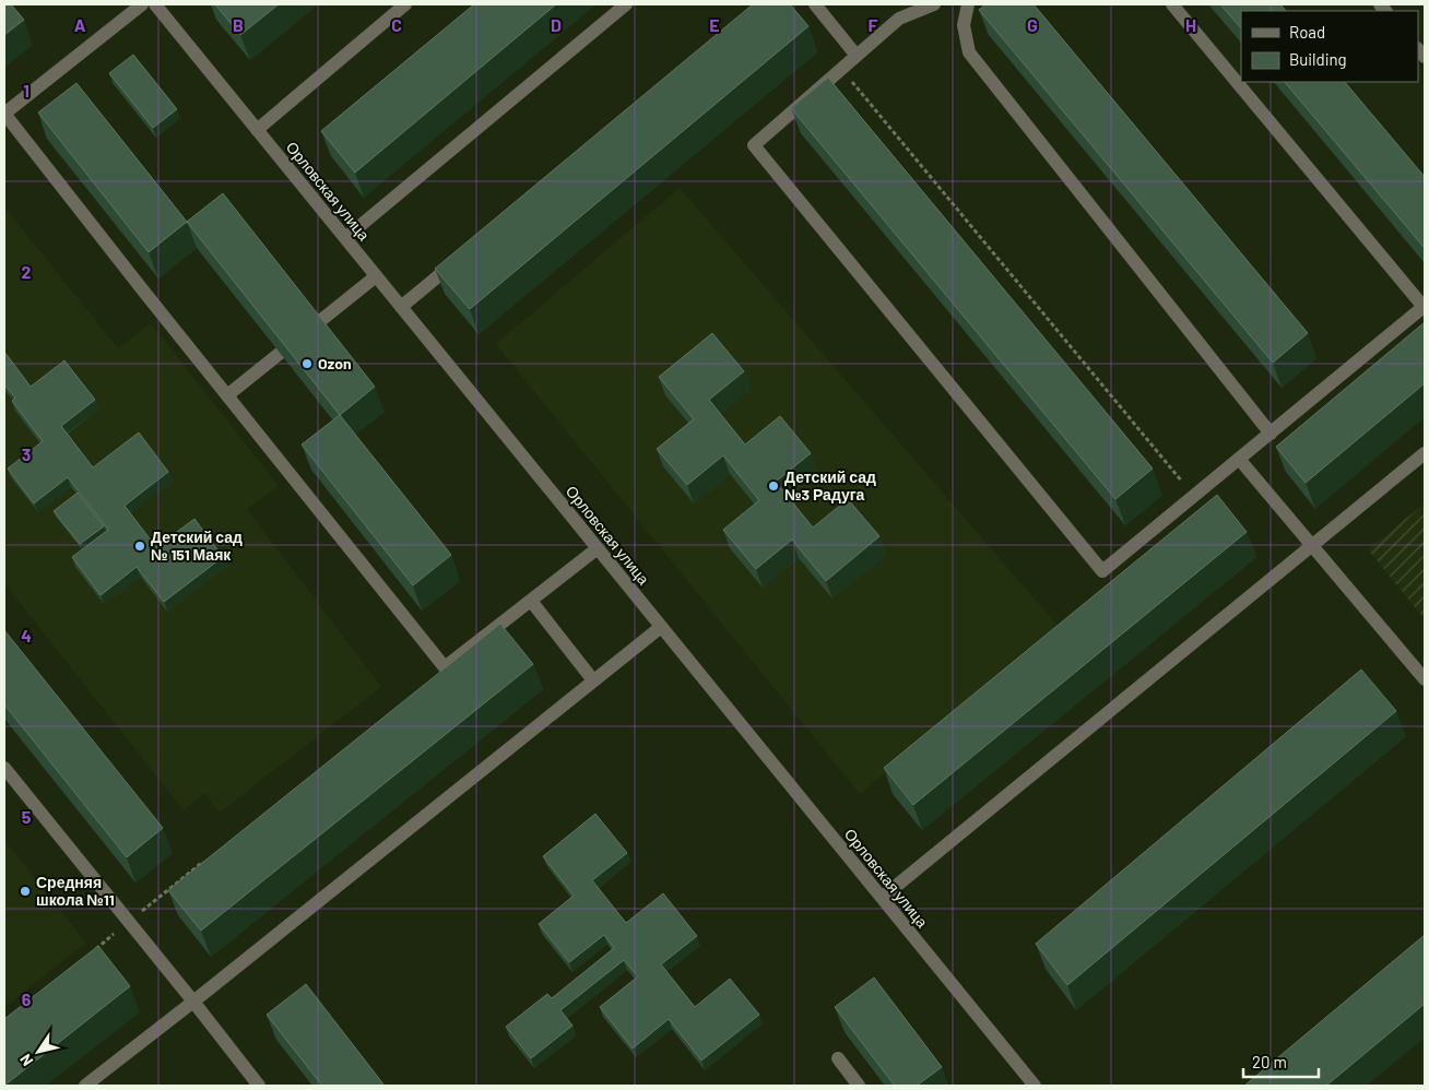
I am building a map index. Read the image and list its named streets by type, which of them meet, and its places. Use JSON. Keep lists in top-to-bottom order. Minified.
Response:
{"streets":{"street":["Орловская улица"]},"places":["Ozon","Детский сад №3 Радуга","Детский сад № 151 Маяк","Средняя школа №11"],"legend":["Road","Building"],"scale_bar":"20 m","north":"bottom left","grid":{"columns":["A","B","C","D","E","F","G","H"],"rows":["1","2","3","4","5","6"]}}
